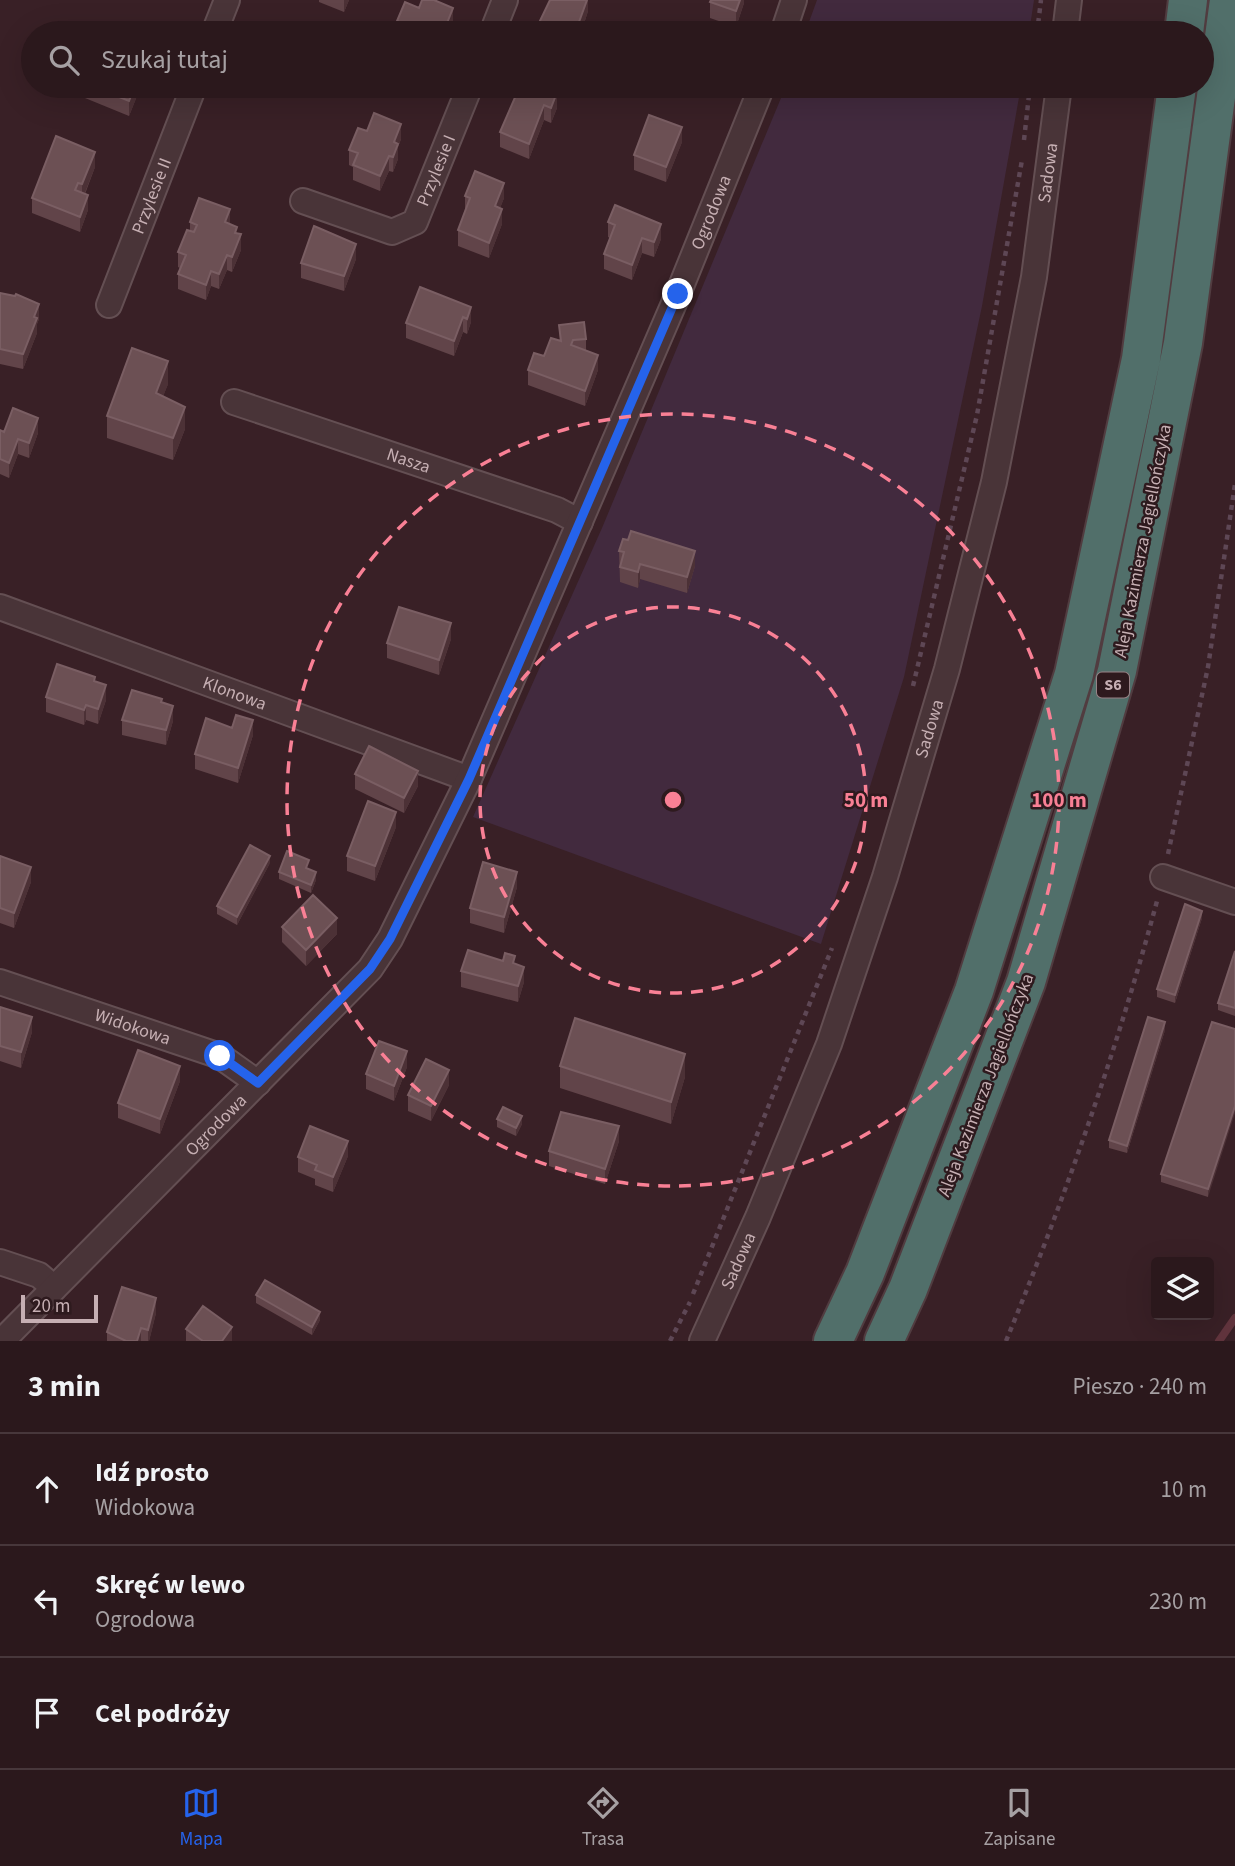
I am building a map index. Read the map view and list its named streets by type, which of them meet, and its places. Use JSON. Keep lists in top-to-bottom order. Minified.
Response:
{"streets":{"highway":["Aleja Kazimierza Jagiellończyka","S6"],"street":["Przylesie I","Sadowa","Przylesie II","Ogrodowa","Nasza","Klonowa","Widokowa"]},"crossings":[["Ogrodowa","Nasza"],["Ogrodowa","Klonowa"],["Ogrodowa","Widokowa"]],"scale_bar":"20 m","page":{"search":"Szukaj tutaj","scale":"20 m","heading":["3 min","Pieszo · 240 m"],"list":[["Idź prosto","Widokowa","10 m"],["Skręć w lewo","Ogrodowa","230 m"],"Cel podróży"],"nav":["Mapa","Trasa","Zapisane"]},"rings":["50 m","100 m"]}
